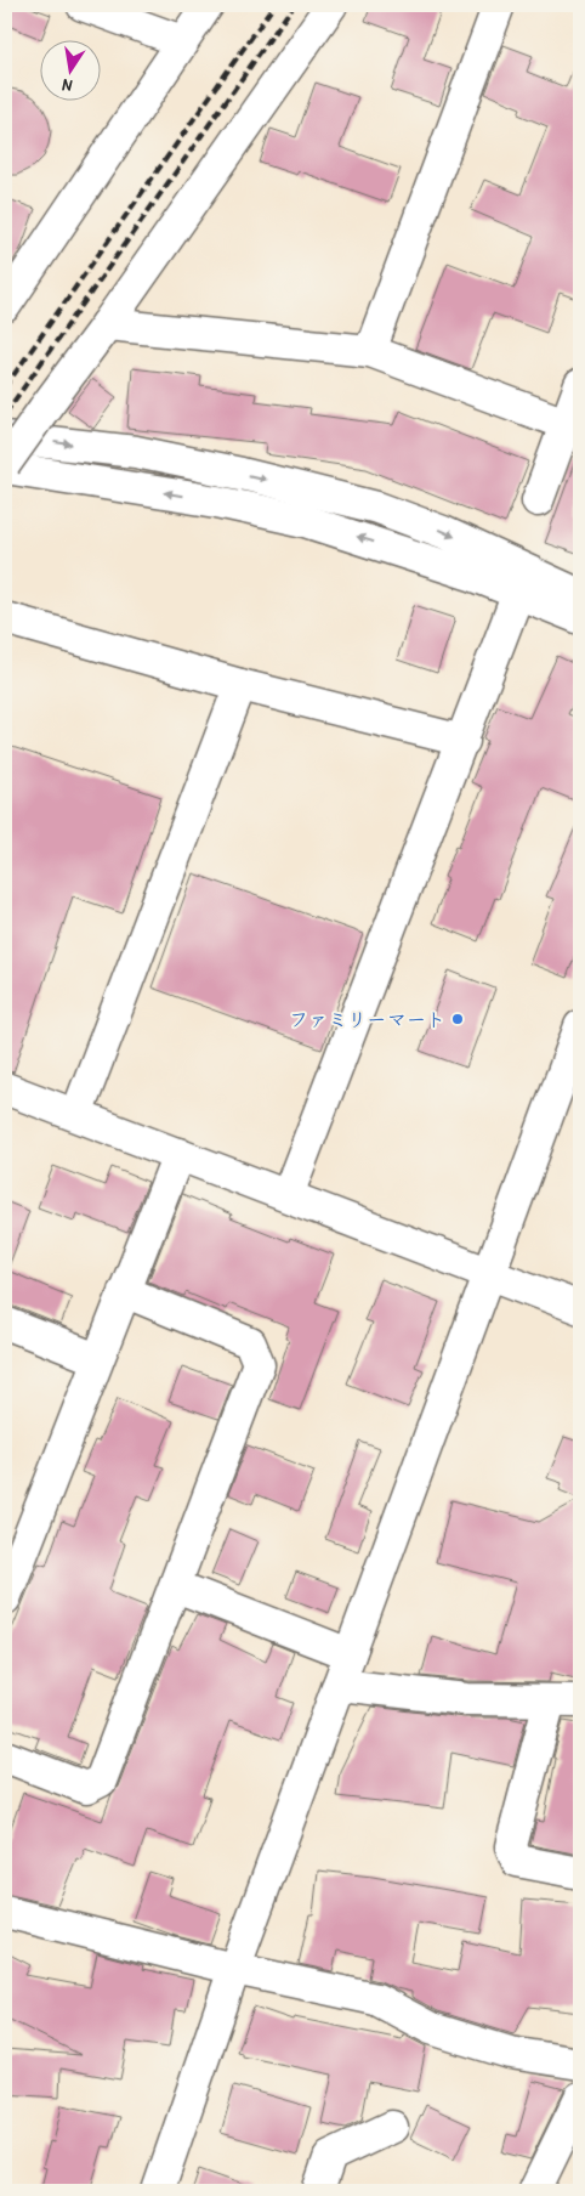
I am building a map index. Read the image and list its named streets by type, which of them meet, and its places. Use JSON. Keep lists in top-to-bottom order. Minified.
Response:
{"places":["ファミリーマート"],"north":"bottom"}
